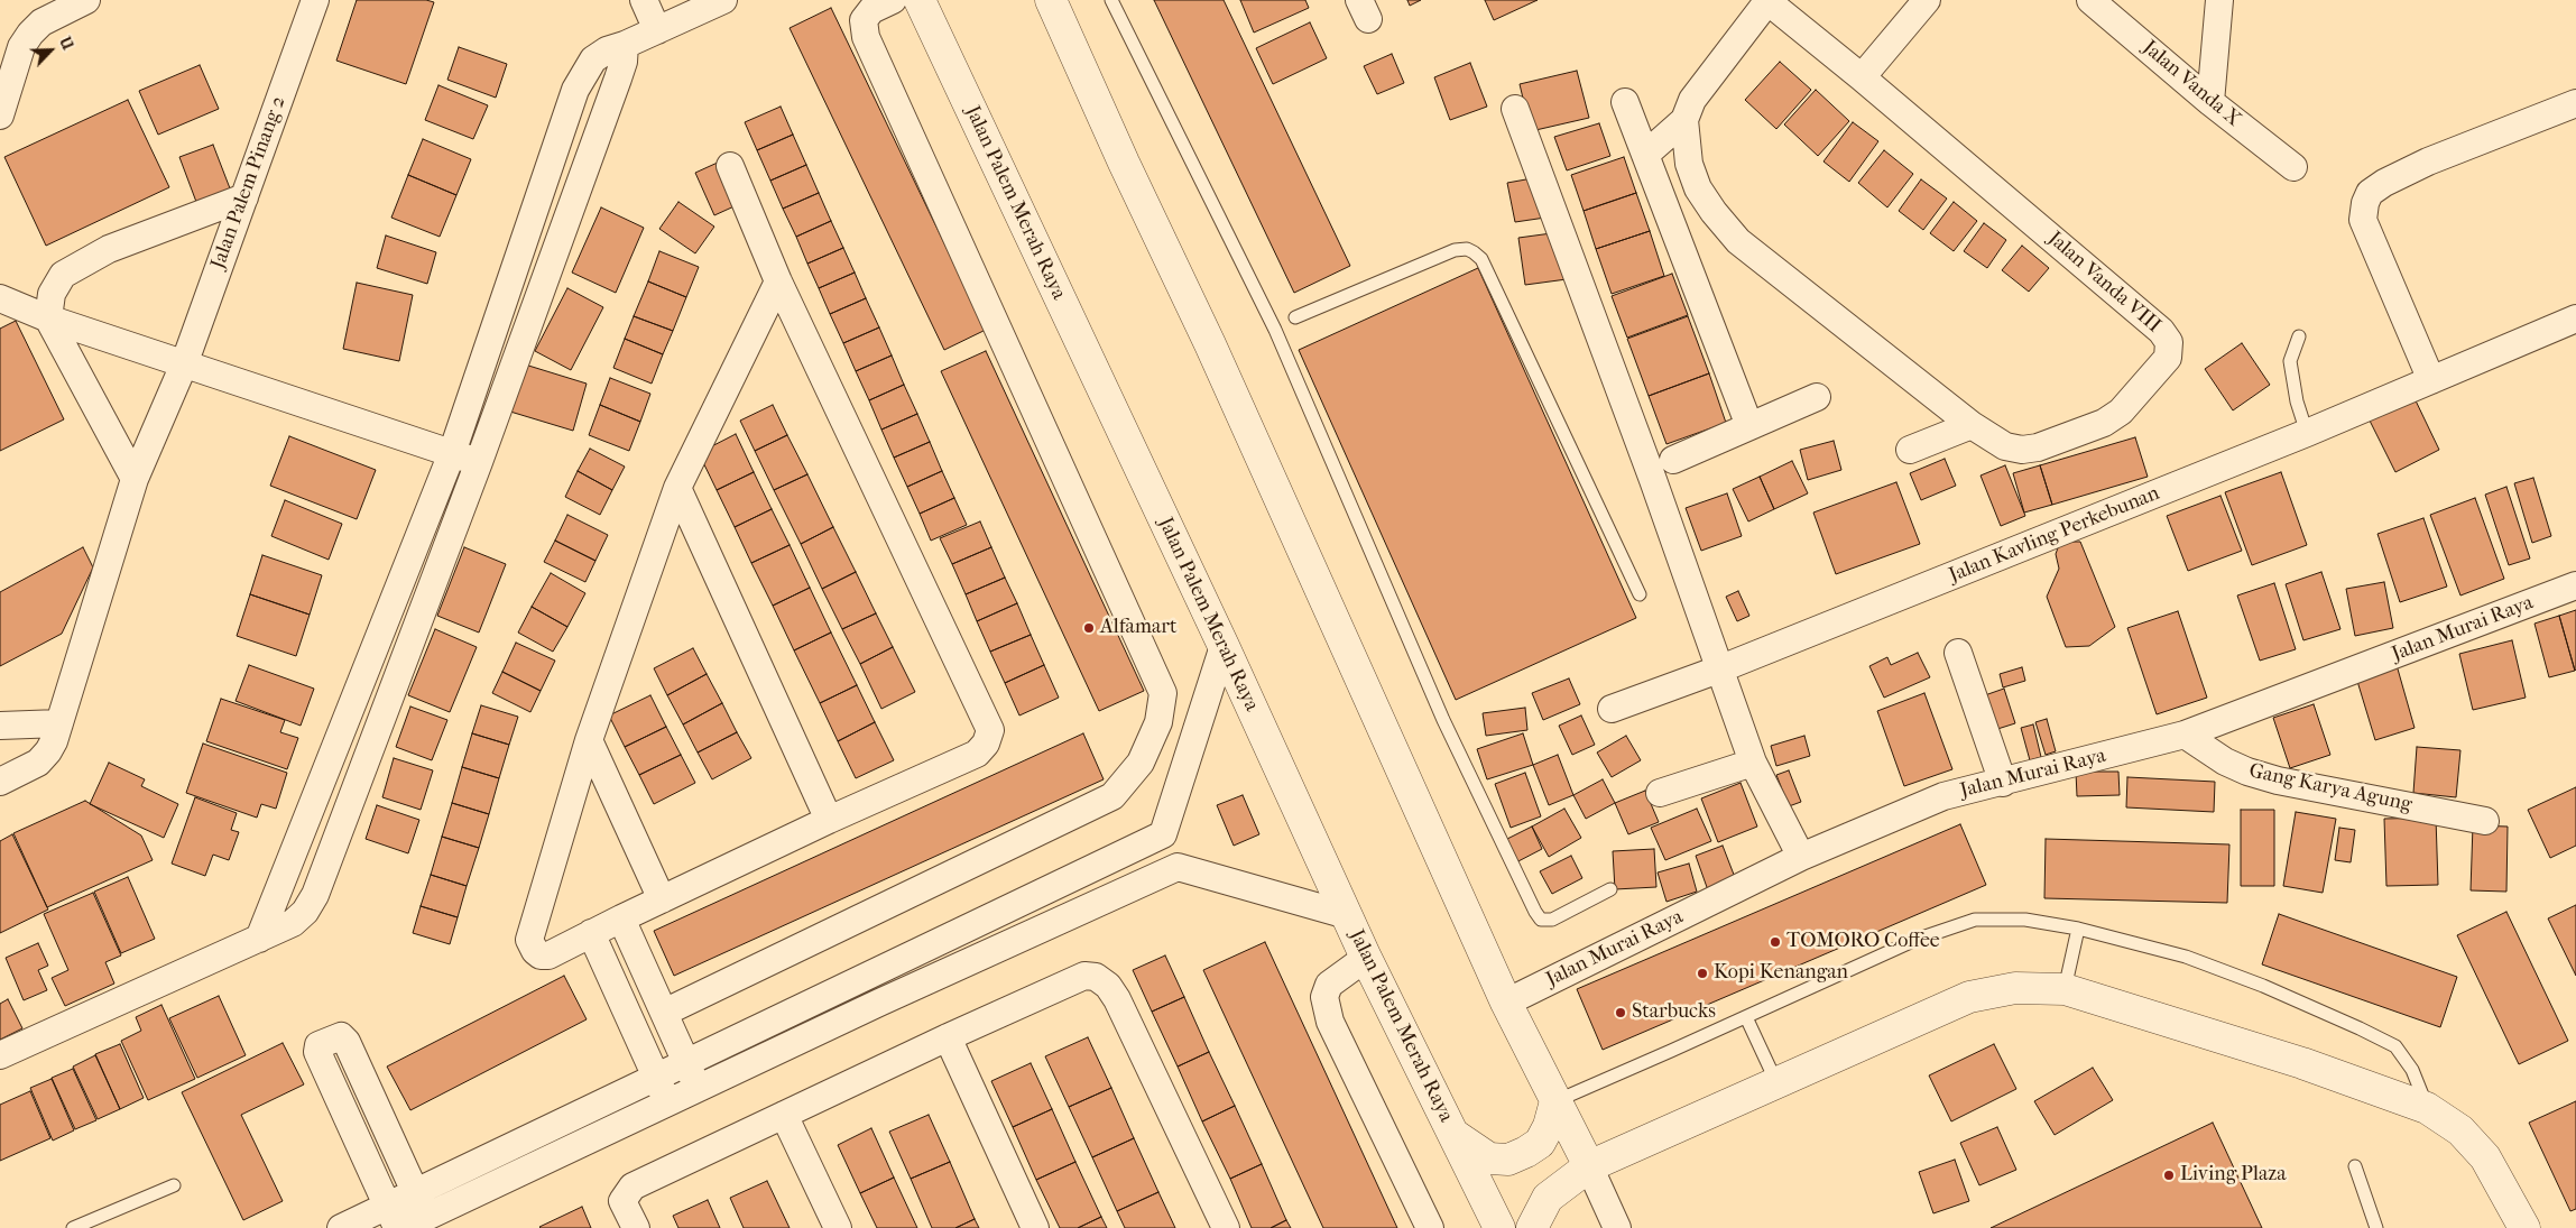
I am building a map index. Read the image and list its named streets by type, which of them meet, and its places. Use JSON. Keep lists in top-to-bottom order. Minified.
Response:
{"streets":{"street":["Jalan Vanda X","Jalan Palem Pinang 2","Jalan Palem Merah Raya","Jalan Vanda VIII","Jalan Kavling Perkebunan","Jalan Murai Raya","Gang Karya Agung"]},"crossings":[["Jalan Murai Raya","Gang Karya Agung"]],"places":["Alfamart","TOMORO Coffee","Kopi Kenangan","Starbucks","Living Plaza"],"north":"top right"}
